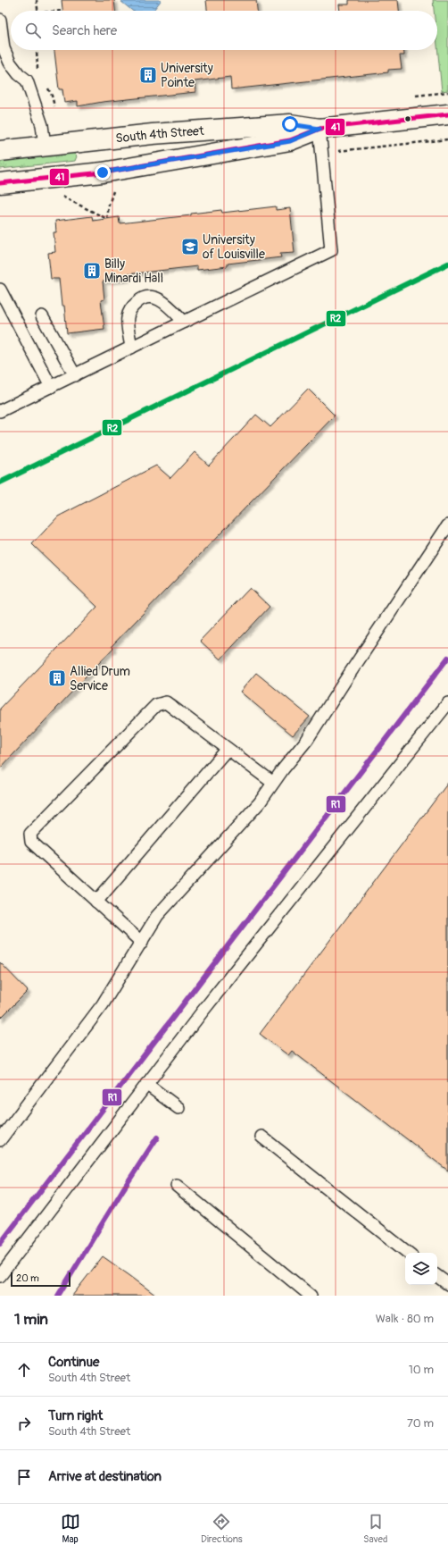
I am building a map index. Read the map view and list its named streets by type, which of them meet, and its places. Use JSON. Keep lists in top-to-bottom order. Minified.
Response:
{"streets":{"main road":["South 4th Street"]},"places":{"building":["University Pointe","Billy Minardi Hall","Allied Drum Service"],"school or university":["University of Louisville"]},"lines":["transit line 41","transit line R2","transit line R1"],"scale_bar":"20 m","page":{"search":"Search here","scale":"20 m","heading":["1 min","Walk · 80 m"],"list":[["Continue","South 4th Street","10 m"],["Turn right","South 4th Street","70 m"],"Arrive at destination"],"nav":["Map","Directions","Saved"]}}
